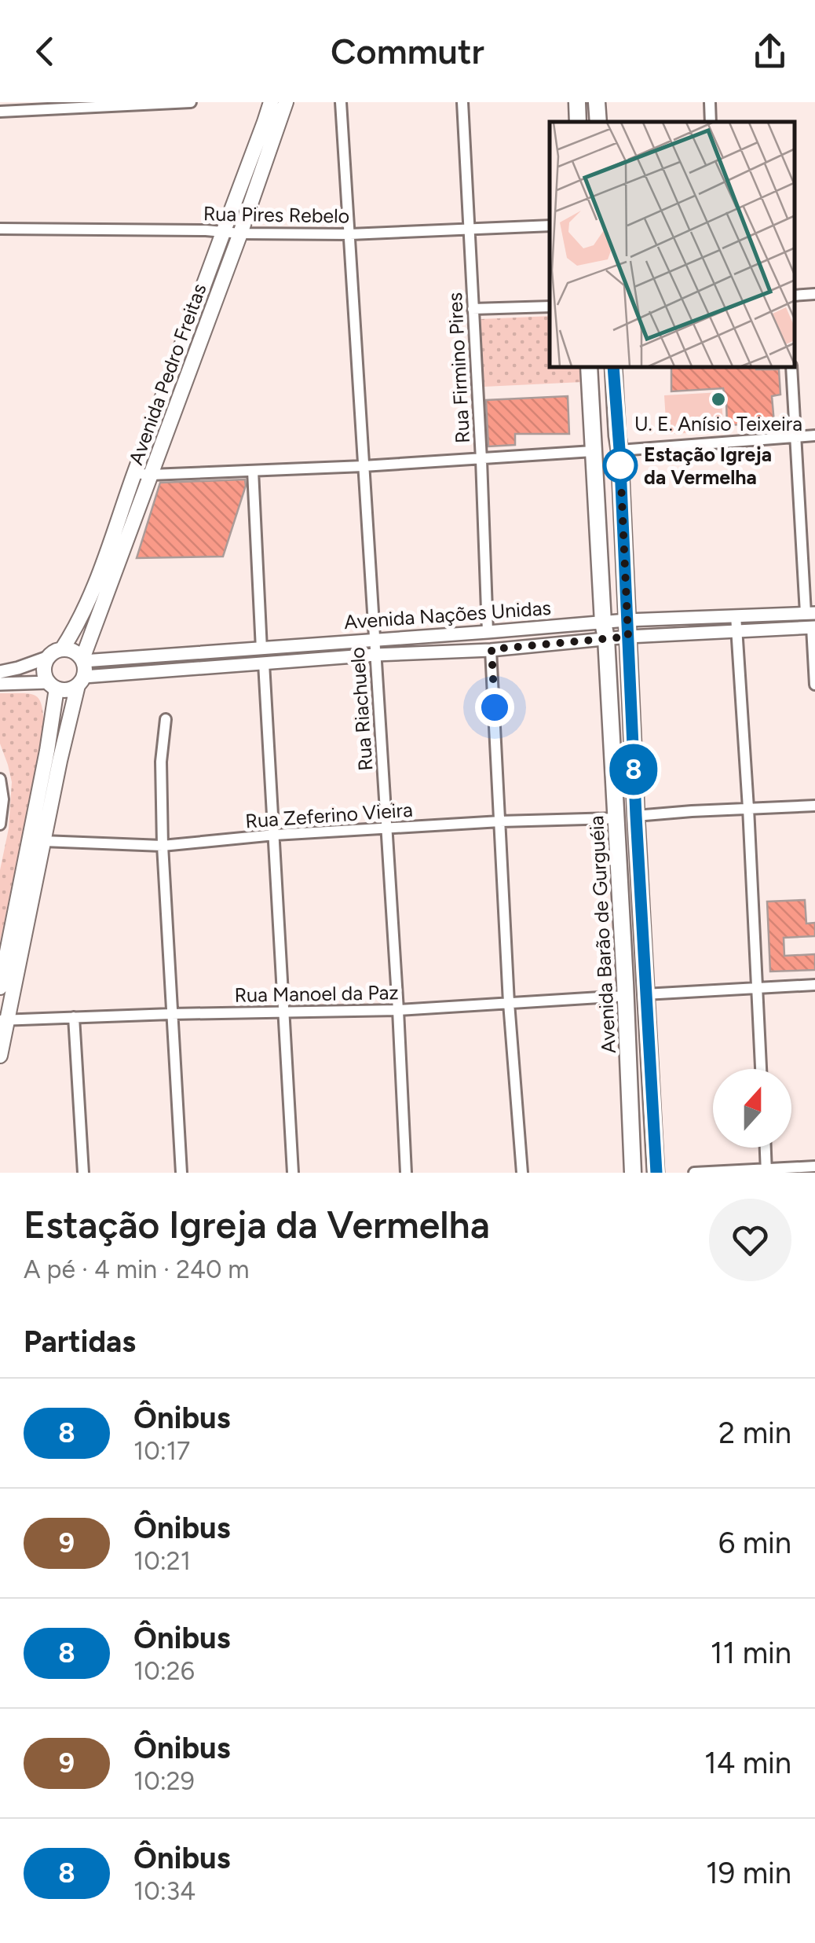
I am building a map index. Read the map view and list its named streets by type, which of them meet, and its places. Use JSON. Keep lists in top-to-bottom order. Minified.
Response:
{"streets":{"main road":["Avenida Pedro Freitas","Avenida Barão de Gurguéia"],"street":["Rua Pires Rebelo","Rua Firmino Pires","Avenida Nações Unidas","Rua Riachuelo","Rua Zeferino Vieira","Rua Manoel da Paz"]},"crossings":[["Rua Pires Rebelo","Rua Firmino Pires"],["Rua Pires Rebelo","Avenida Pedro Freitas"],["Rua Pires Rebelo","Rua Riachuelo"],["Rua Firmino Pires","Avenida Nações Unidas"],["Avenida Pedro Freitas","Avenida Nações Unidas"],["Avenida Nações Unidas","Rua Riachuelo"],["Avenida Nações Unidas","Avenida Barão de Gurguéia"],["Rua Riachuelo","Rua Zeferino Vieira"],["Rua Riachuelo","Rua Manoel da Paz"],["Rua Zeferino Vieira","Avenida Barão de Gurguéia"],["Avenida Barão de Gurguéia","Rua Manoel da Paz"]],"places":["U. E. Anísio Teixeira","Estação Igreja da Vermelha"],"lines":["bus line 8"],"north":"top","page":{"header":"Commutr","on_map":"8","heading":[["Estação Igreja da Vermelha","A pé · 4 min · 240 m"],"Partidas"],"list":[{"mark":"8","name":"Ônibus","note":"10:17","value":"2 min"},{"mark":"9","name":"Ônibus","note":"10:21","value":"6 min"},{"mark":"8","name":"Ônibus","note":"10:26","value":"11 min"},{"mark":"9","name":"Ônibus","note":"10:29","value":"14 min"},{"mark":"8","name":"Ônibus","note":"10:34","value":"19 min"}]}}
